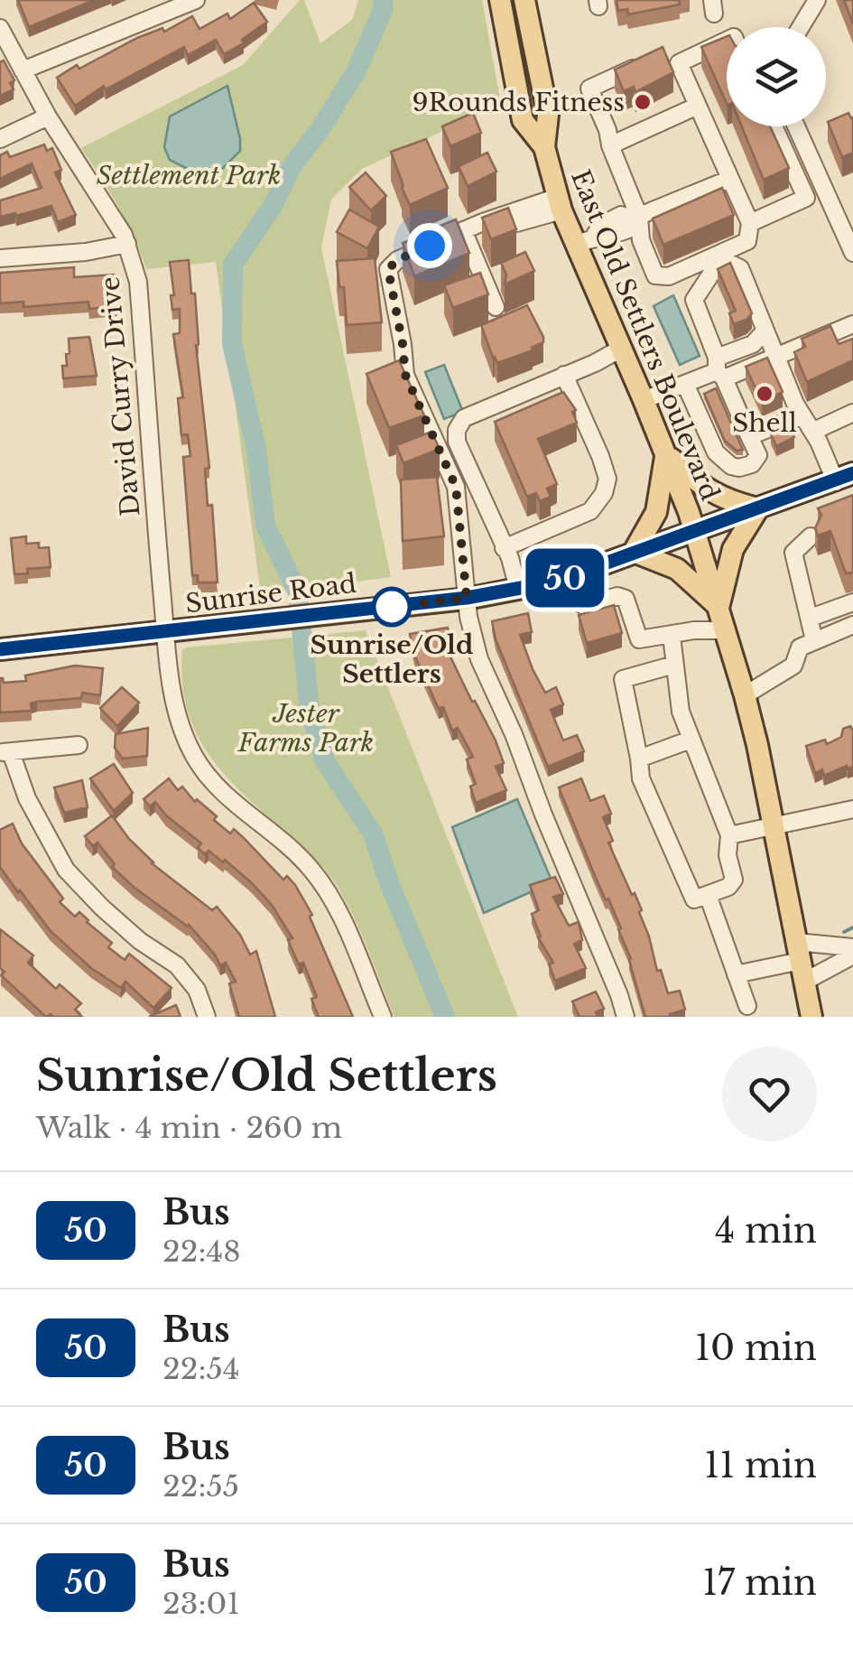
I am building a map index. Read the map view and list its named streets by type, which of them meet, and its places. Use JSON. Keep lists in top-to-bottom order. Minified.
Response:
{"streets":{"main road":["East Old Settlers Boulevard","Sunrise Road"],"street":["David Curry Drive"]},"crossings":[["East Old Settlers Boulevard","Sunrise Road"],["David Curry Drive","Sunrise Road"]],"parks":["Settlement Park","Jester Farms Park"],"places":["9Rounds Fitness","Shell","Sunrise/Old Settlers"],"lines":["bus line 50"],"page":{"on_map":"50","heading":["Sunrise/Old Settlers","Walk · 4 min · 260 m"],"list":[{"mark":"50","name":"Bus","note":"22:48","value":"4 min"},{"mark":"50","name":"Bus","note":"22:54","value":"10 min"},{"mark":"50","name":"Bus","note":"22:55","value":"11 min"},{"mark":"50","name":"Bus","note":"23:01","value":"17 min"}]}}
